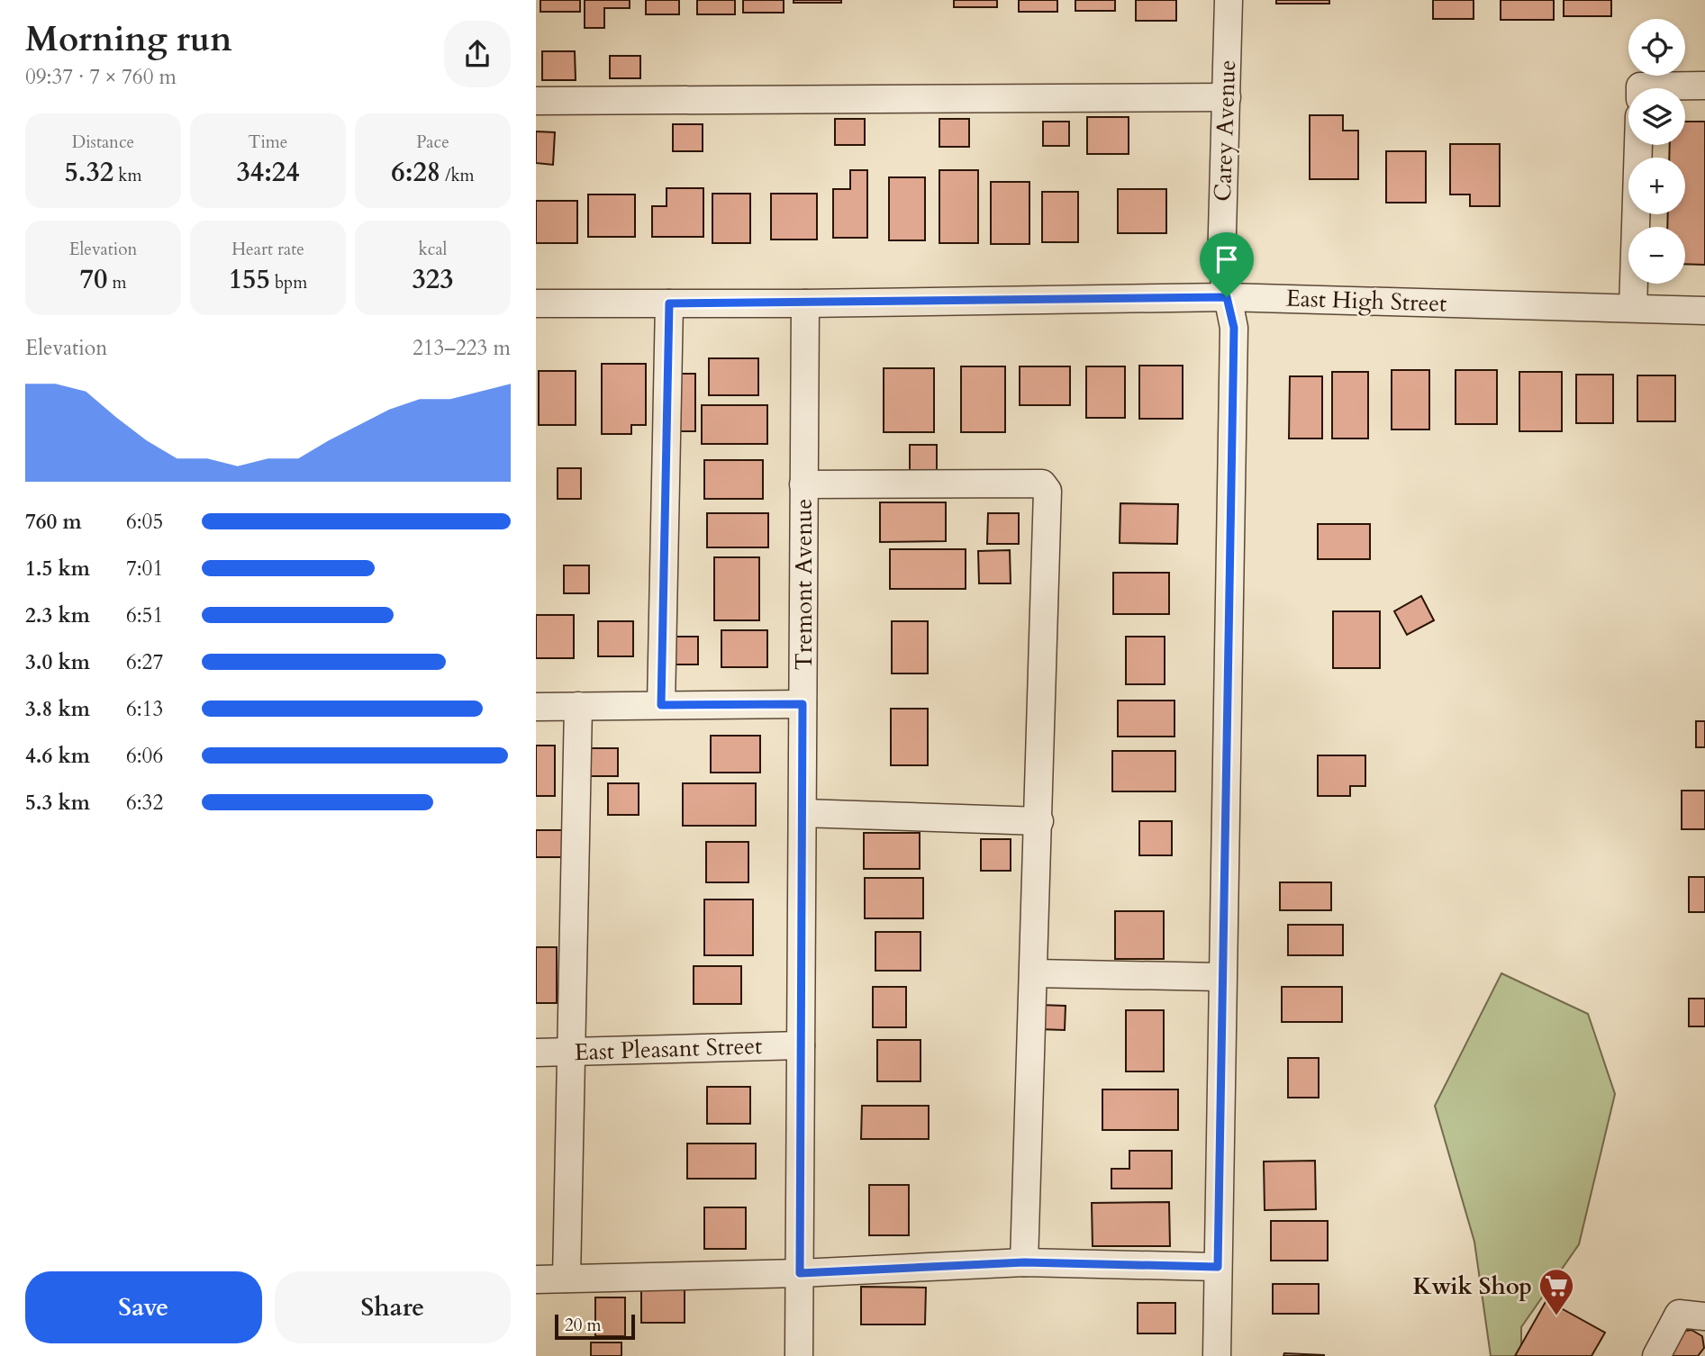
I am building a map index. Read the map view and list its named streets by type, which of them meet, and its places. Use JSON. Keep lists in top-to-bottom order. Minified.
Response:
{"streets":{"street":["Carey Avenue","East High Street","Tremont Avenue","East Pleasant Street"]},"crossings":[["Carey Avenue","East High Street"],["East High Street","Tremont Avenue"],["Tremont Avenue","East Pleasant Street"]],"places":{"supermarket":["Kwik Shop"]},"scale_bar":"20 m","page":{"heading":["Morning run","09:37 · 7 × 760 m"],"map_buttons":["+","−"],"stats":[["Distance","5.32 km"],["Time","34:24"],["Pace","6:28 /km"],["Elevation","70 m"],["Heart rate","155 bpm"],["kcal","323"]],"chart":["Elevation","213–223 m"],"list":[{"name":"760 m","note":"6:05"},{"name":"1.5 km","note":"7:01"},{"name":"2.3 km","note":"6:51"},{"name":"3.0 km","note":"6:27"},{"name":"3.8 km","note":"6:13"},{"name":"4.6 km","note":"6:06"},{"name":"5.3 km","note":"6:32"}],"buttons":["Save","Share"],"scale":"20 m"}}
